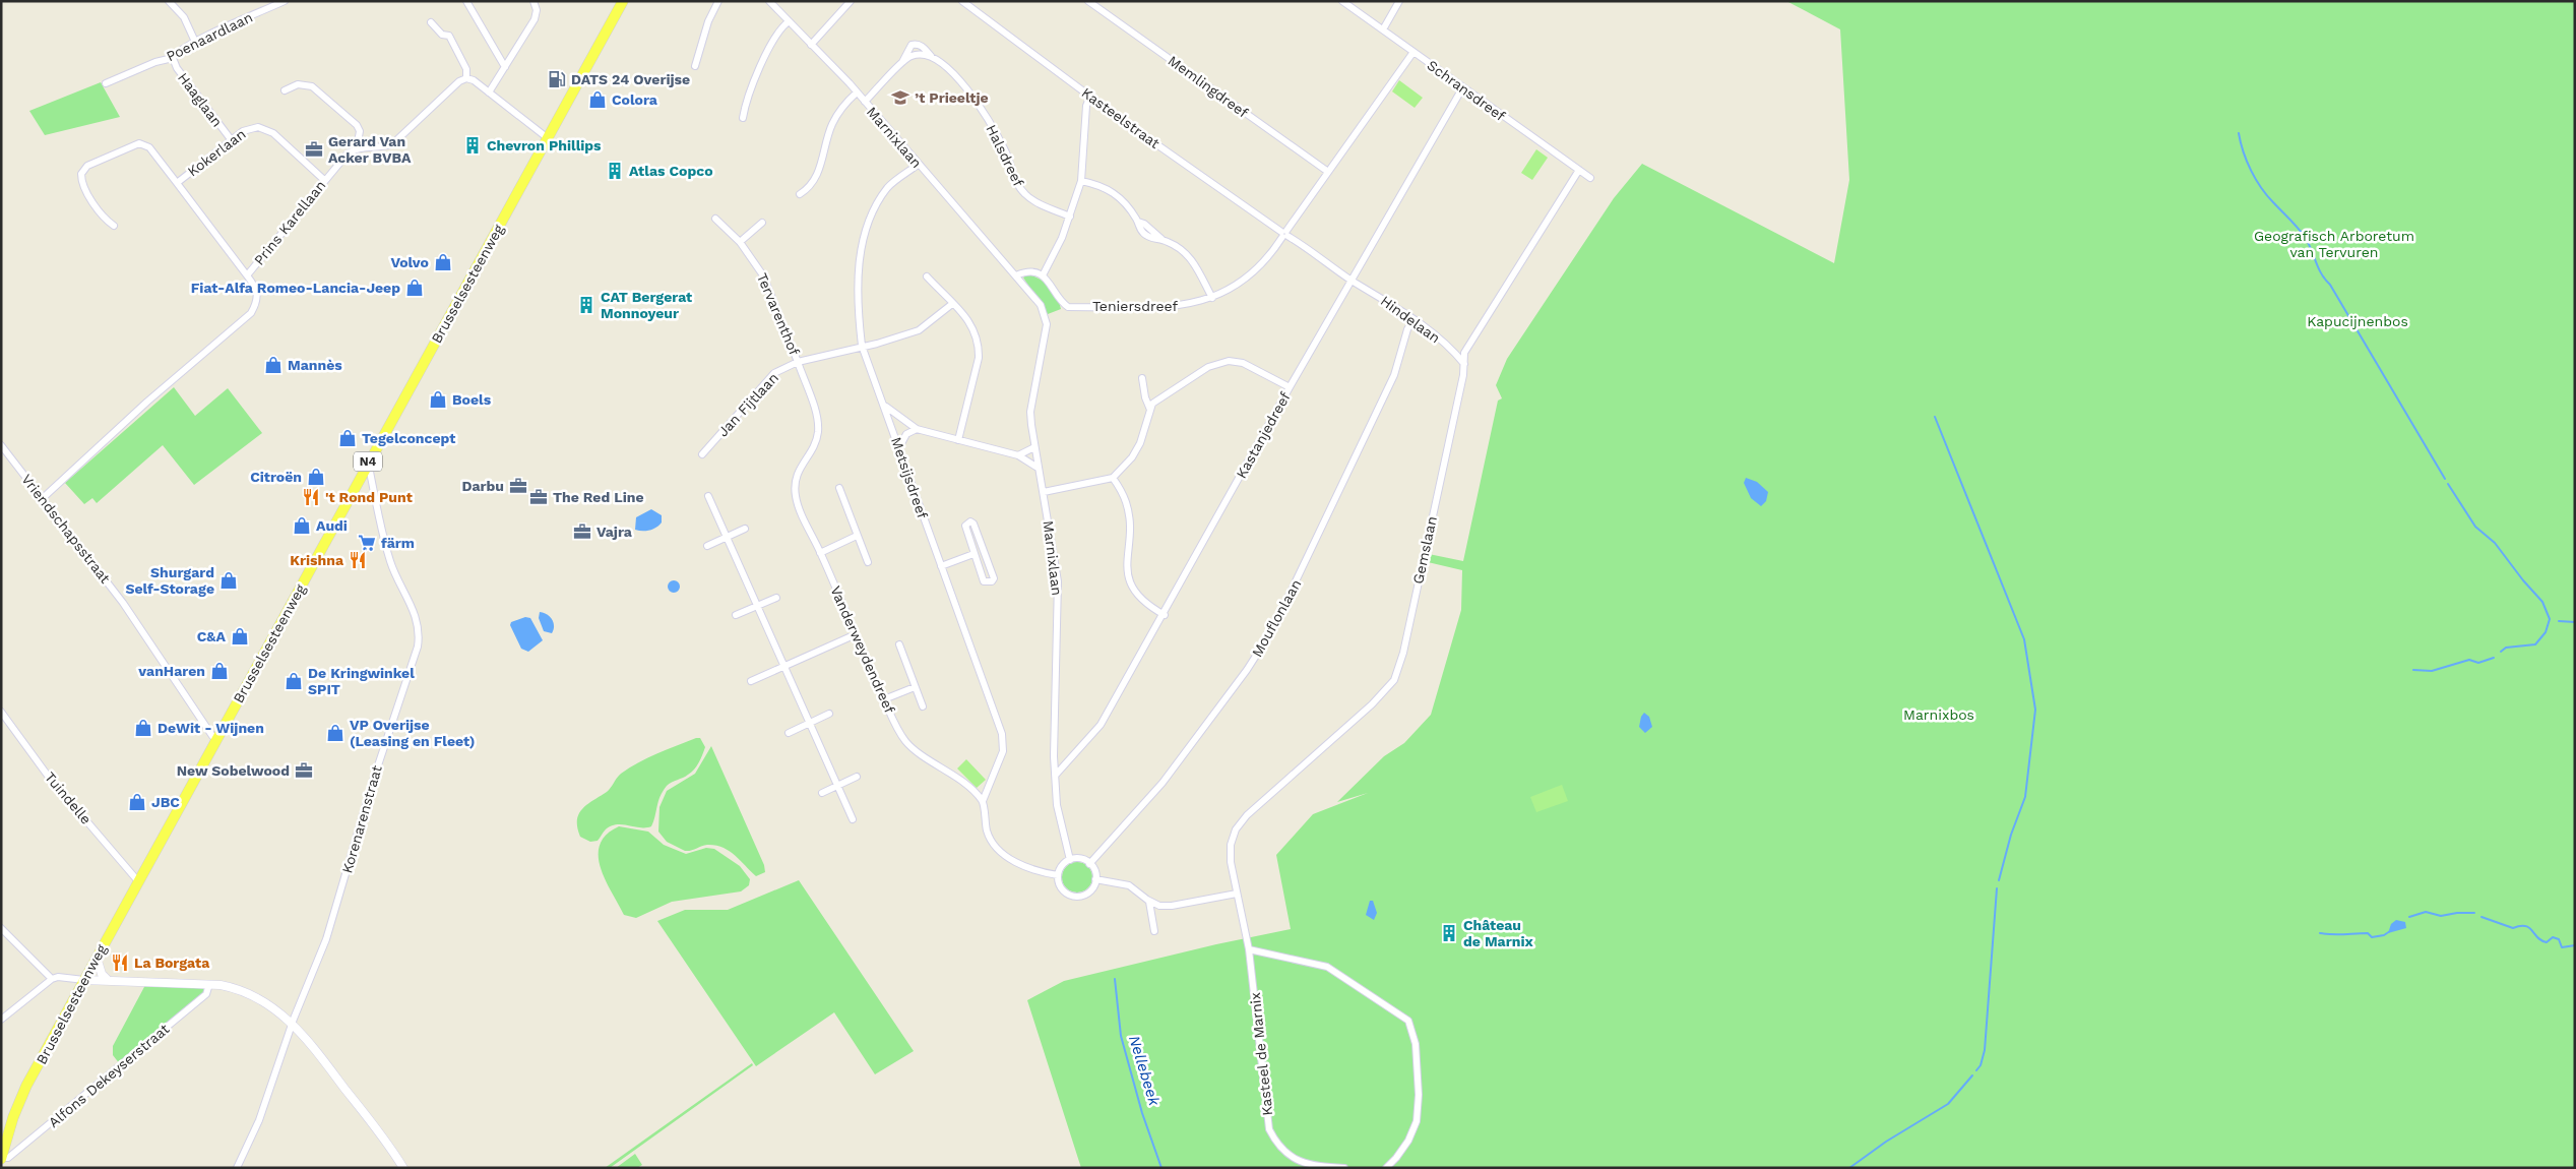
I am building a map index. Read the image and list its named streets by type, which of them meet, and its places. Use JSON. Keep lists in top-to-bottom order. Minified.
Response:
{"streets":{"main road":["Brusselsesteenweg","N4"],"street":["Poenaardlaan","Memlingdreef","Schransdreef","Haaglaan","Kasteelstraat","Marnixlaan","Kokerlaan","Halsdreef","Prins Karellaan","Teniersdreef","Tervarenthof","Hindelaan","Jan Fijtlaan","Kastanjedreef","Metsijsdreef","Vriendschapsstraat","Gemslaan","Mouflonlaan","Vanderweydendreef","Tuindelle","Korenarenstraat","Kasteel de Marnix","Alfons Dekeyserstraat"]},"crossings":[["Poenaardlaan","Haaglaan"],["Memlingdreef","Teniersdreef"],["Schransdreef","Teniersdreef"],["Schransdreef","Kastanjedreef"],["Schransdreef","Gemslaan"],["Haaglaan","Kokerlaan"],["Kasteelstraat","Teniersdreef"],["Kasteelstraat","Hindelaan"],["Kasteelstraat","Kastanjedreef"],["Marnixlaan","Halsdreef"],["Marnixlaan","Kastanjedreef"],["Marnixlaan","Metsijsdreef"],["Marnixlaan","Mouflonlaan"],["Kokerlaan","Prins Karellaan"],["Prins Karellaan","Vriendschapsstraat"],["Brusselsesteenweg","Vriendschapsstraat"],["Brusselsesteenweg","Tuindelle"],["Brusselsesteenweg","Korenarenstraat"],["Brusselsesteenweg","Alfons Dekeyserstraat"],["Tervarenthof","Jan Fijtlaan"],["Tervarenthof","Vanderweydendreef"],["Hindelaan","Kastanjedreef"],["Hindelaan","Gemslaan"],["Hindelaan","Mouflonlaan"],["Jan Fijtlaan","Vanderweydendreef"],["Metsijsdreef","Vanderweydendreef"],["Gemslaan","Kasteel de Marnix"]],"water":["Nellebeek"],"parks":["Geografisch Arboretum van Tervuren","Kapucijnenbos","Marnixbos"],"places":{"fuel station":["DATS 24 Overijse"],"school or university":["’t Prieeltje"],"shop":["Colora","Volvo","Fiat-Alfa Romeo-Lancia-Jeep","Mannès","Boels","Tegelconcept","Citroën","Audi","Shurgard Self-Storage","C&A","vanHaren","De Kringwinkel SPIT","DeWit - Wijnen","VP Overijse (Leasing en Fleet)","JBC"],"building":["Chevron Phillips","Atlas Copco","CAT Bergerat Monnoyeur","Château de Marnix"],"office":["Gerard Van Acker BVBA","Darbu","The Red Line","Vajra","New Sobelwood"],"restaurant":["'t Rond Punt","Krishna","La Borgata"],"supermarket":["färm"]}}
